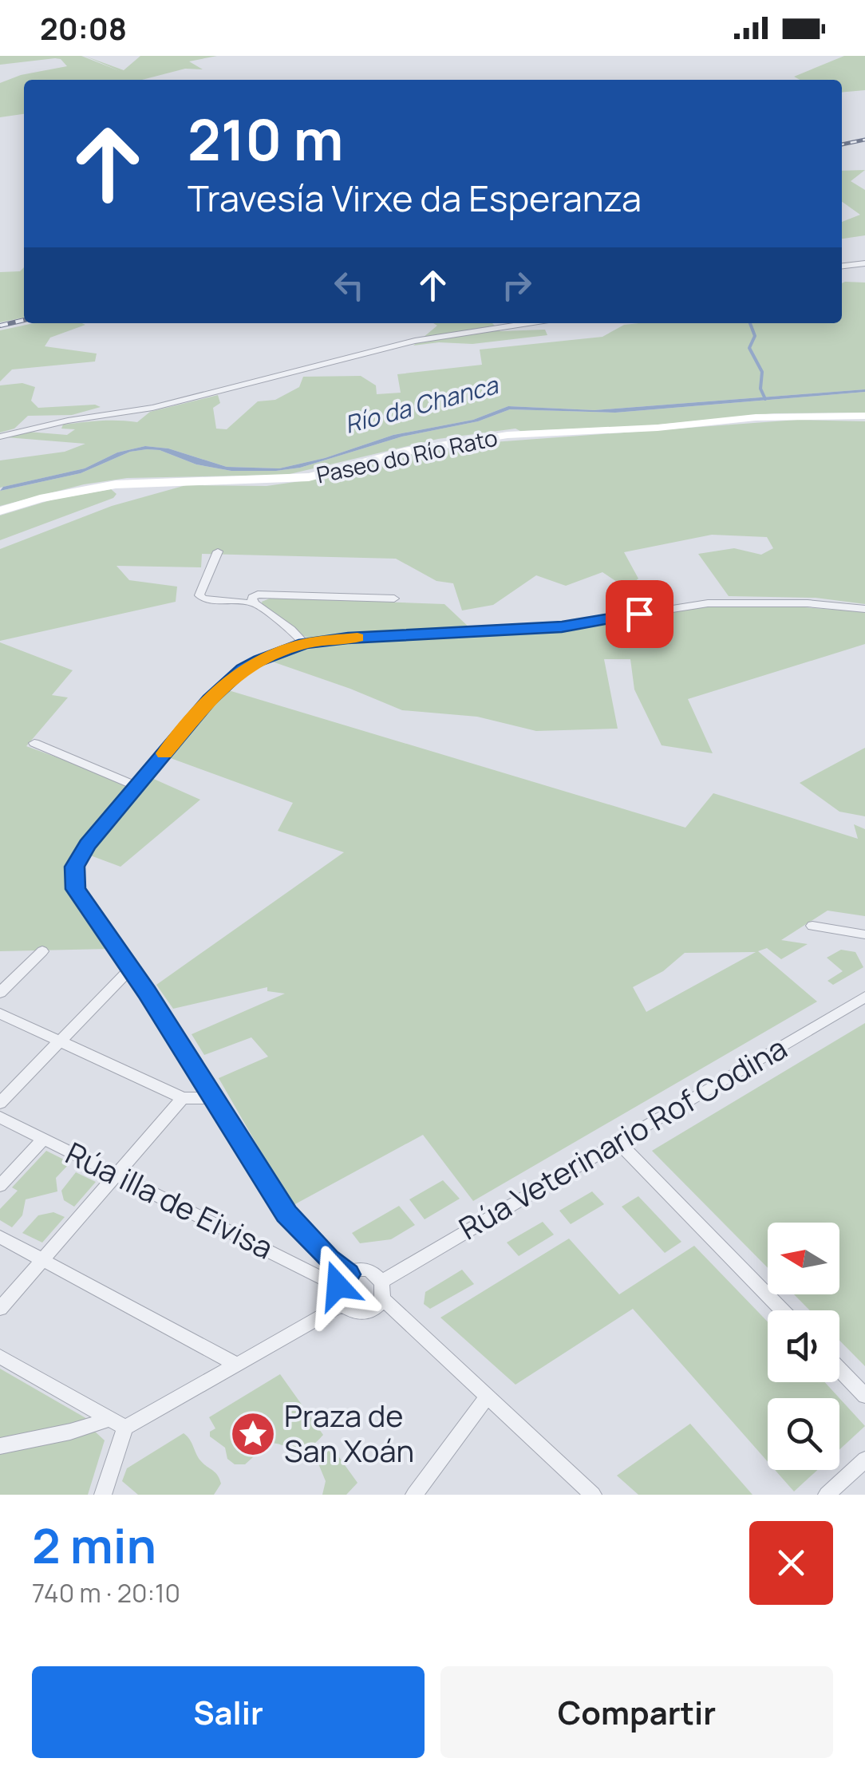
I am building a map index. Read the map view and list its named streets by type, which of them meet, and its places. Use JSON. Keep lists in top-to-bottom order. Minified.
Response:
{"streets":{"street":["Paseo do Río Rato","Rúa Veterinario Rof Codina","Rúa illa de Eivisa"]},"crossings":[["Rúa Veterinario Rof Codina","Rúa illa de Eivisa"]],"water":["Río da Chanca"],"places":{"place":["Praza de San Xoán"]},"north":"left","page":{"status":"20:08","turn":["210 m","Travesía Virxe da Esperanza"],"heading":["2 min","740 m · 20:10"],"buttons":["Salir","Compartir"]}}
